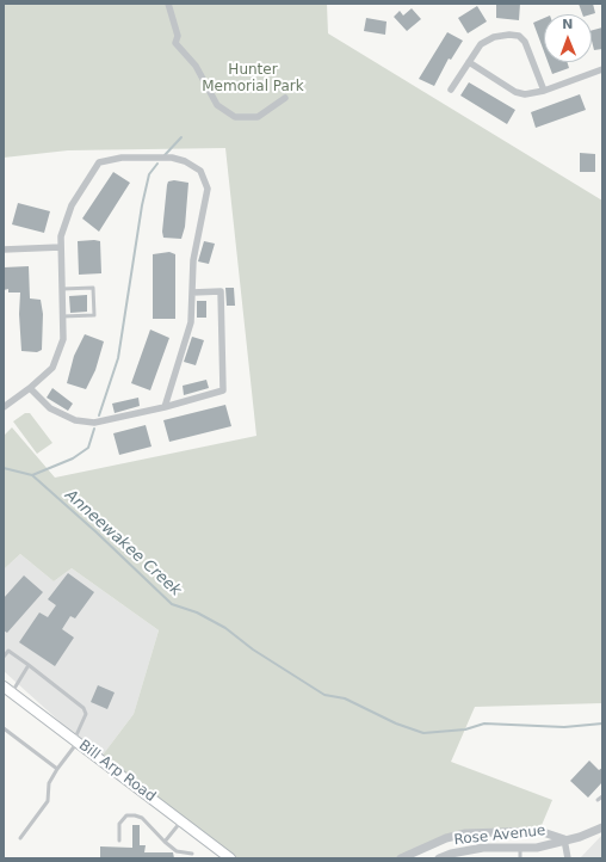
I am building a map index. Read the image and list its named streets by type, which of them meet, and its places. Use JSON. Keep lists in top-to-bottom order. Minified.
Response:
{"streets":{"main road":["Bill Arp Road"],"street":["Rose Avenue"]},"water":["Anneewakee Creek"],"parks":["Hunter Memorial Park"],"north":"top"}
